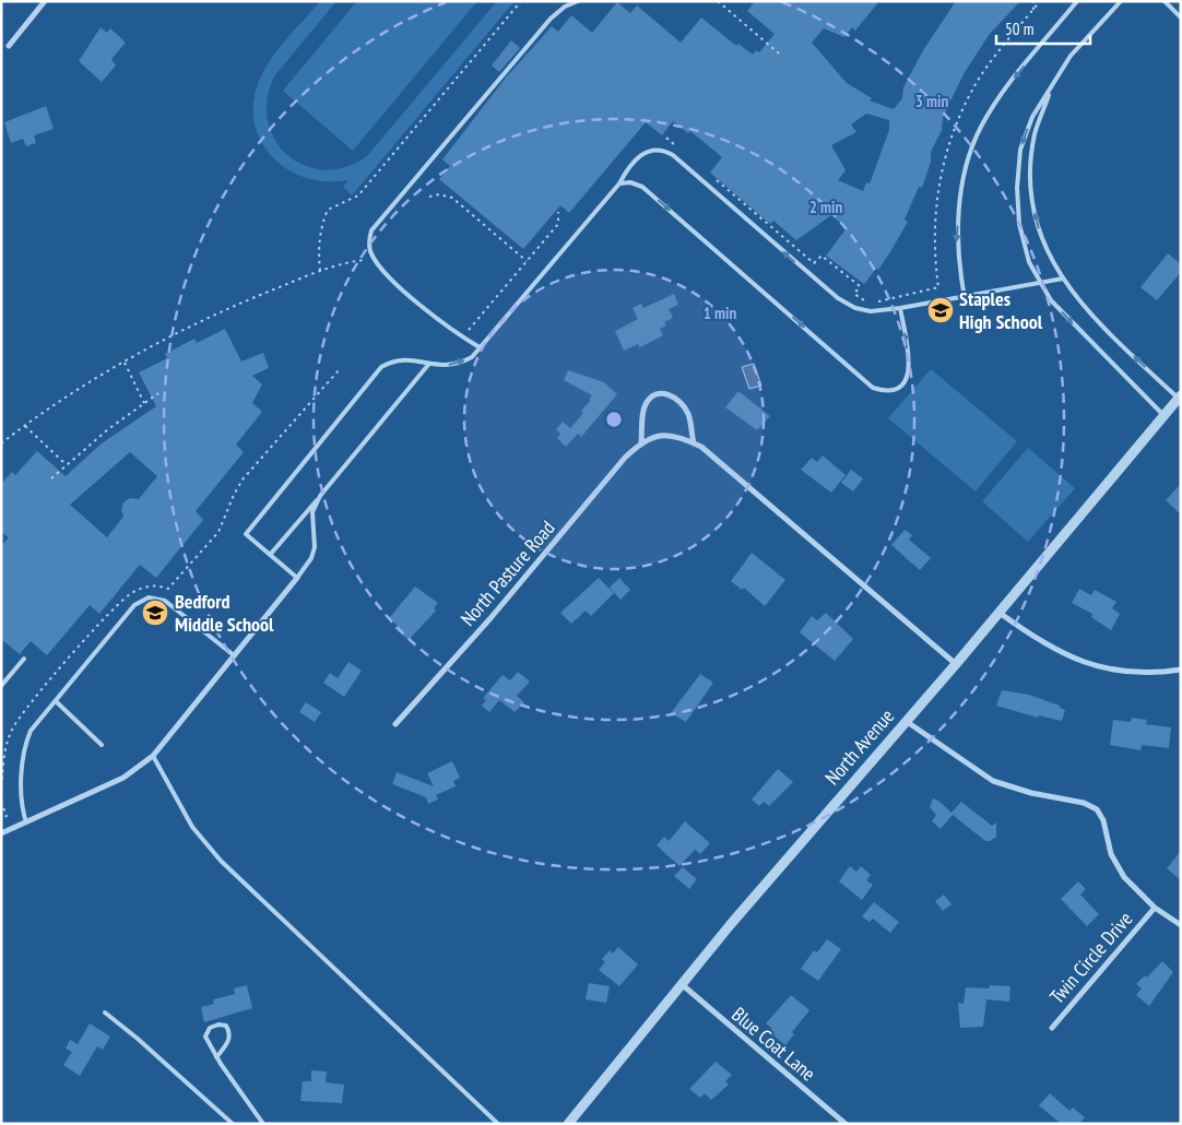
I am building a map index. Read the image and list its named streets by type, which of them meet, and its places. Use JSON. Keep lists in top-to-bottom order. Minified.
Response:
{"streets":{"street":["North Pasture Road","North Avenue","Twin Circle Drive","Blue Coat Lane"]},"crossings":[["North Avenue","Twin Circle Drive"],["North Avenue","Blue Coat Lane"]],"places":{"school or university":["Staples High School","Bedford Middle School"]},"scale_bar":"50 m","rings":["3 min","2 min","1 min"]}
